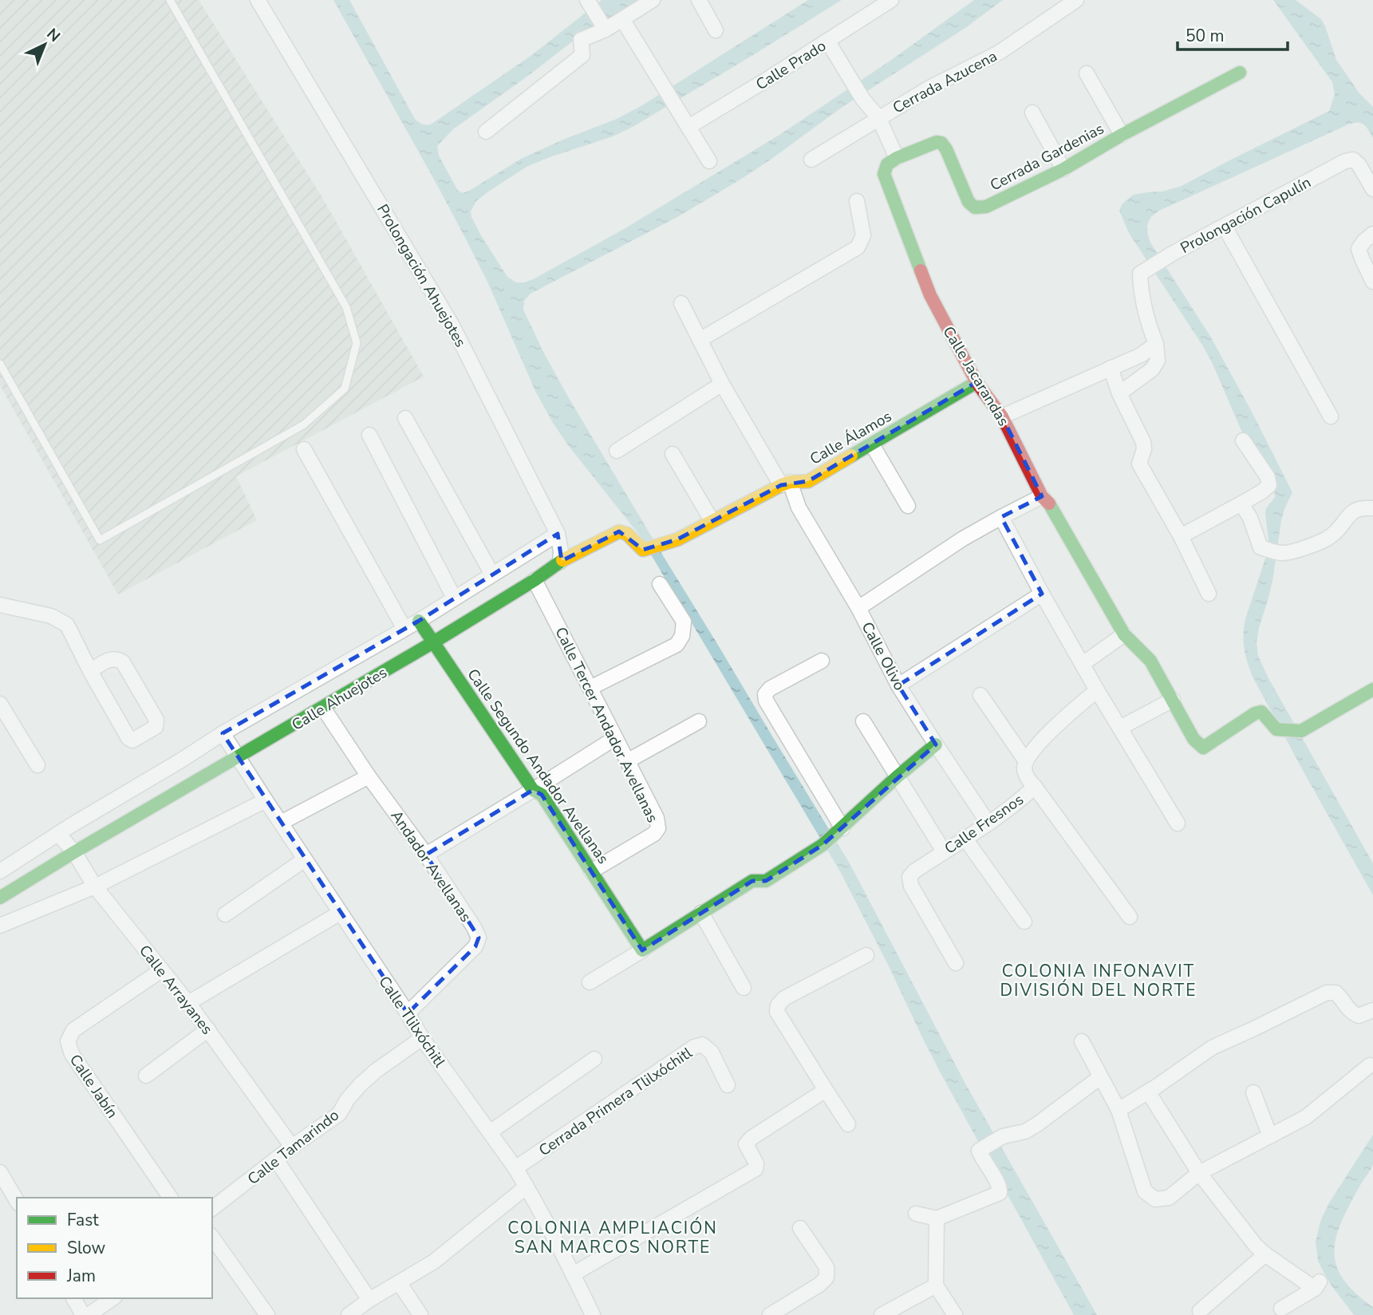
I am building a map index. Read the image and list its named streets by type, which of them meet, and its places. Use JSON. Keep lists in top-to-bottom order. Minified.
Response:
{"streets":{"street":["Calle Prado","Cerrada Azucena","Cerrada Gardenias","Prolongación Capulín","Prolongación Ahuejotes","Calle Jacarandas","Calle Álamos","Calle Olivo","Calle Ahuejotes","Calle Tercer Andador Avellanas","Calle Segundo Andador Avellanas","Calle Fresnos","Andador Avellanas","Calle Arrayanes","Calle Tlilxóchitl","Calle Jabín","Cerrada Primera Tlilxóchitl","Calle Tamarindo"]},"crossings":[["Cerrada Gardenias","Calle Jacarandas"],["Prolongación Ahuejotes","Calle Ahuejotes"],["Calle Jacarandas","Calle Álamos"],["Calle Álamos","Calle Olivo"],["Calle Álamos","Calle Ahuejotes"],["Calle Olivo","Calle Fresnos"],["Calle Ahuejotes","Calle Tercer Andador Avellanas"],["Calle Ahuejotes","Calle Segundo Andador Avellanas"],["Calle Ahuejotes","Andador Avellanas"],["Calle Ahuejotes","Calle Arrayanes"],["Calle Ahuejotes","Calle Tlilxóchitl"],["Calle Tercer Andador Avellanas","Calle Segundo Andador Avellanas"],["Andador Avellanas","Calle Tlilxóchitl"],["Calle Arrayanes","Calle Jabín"],["Calle Arrayanes","Calle Tamarindo"],["Calle Tlilxóchitl","Cerrada Primera Tlilxóchitl"],["Calle Tlilxóchitl","Calle Tamarindo"]],"districts":["COLONIA INFONAVIT DIVISIÓN DEL NORTE","COLONIA AMPLIACIÓN SAN MARCOS NORTE"],"legend":["Fast","Slow","Jam"],"scale_bar":"50 m","north":"top right"}
